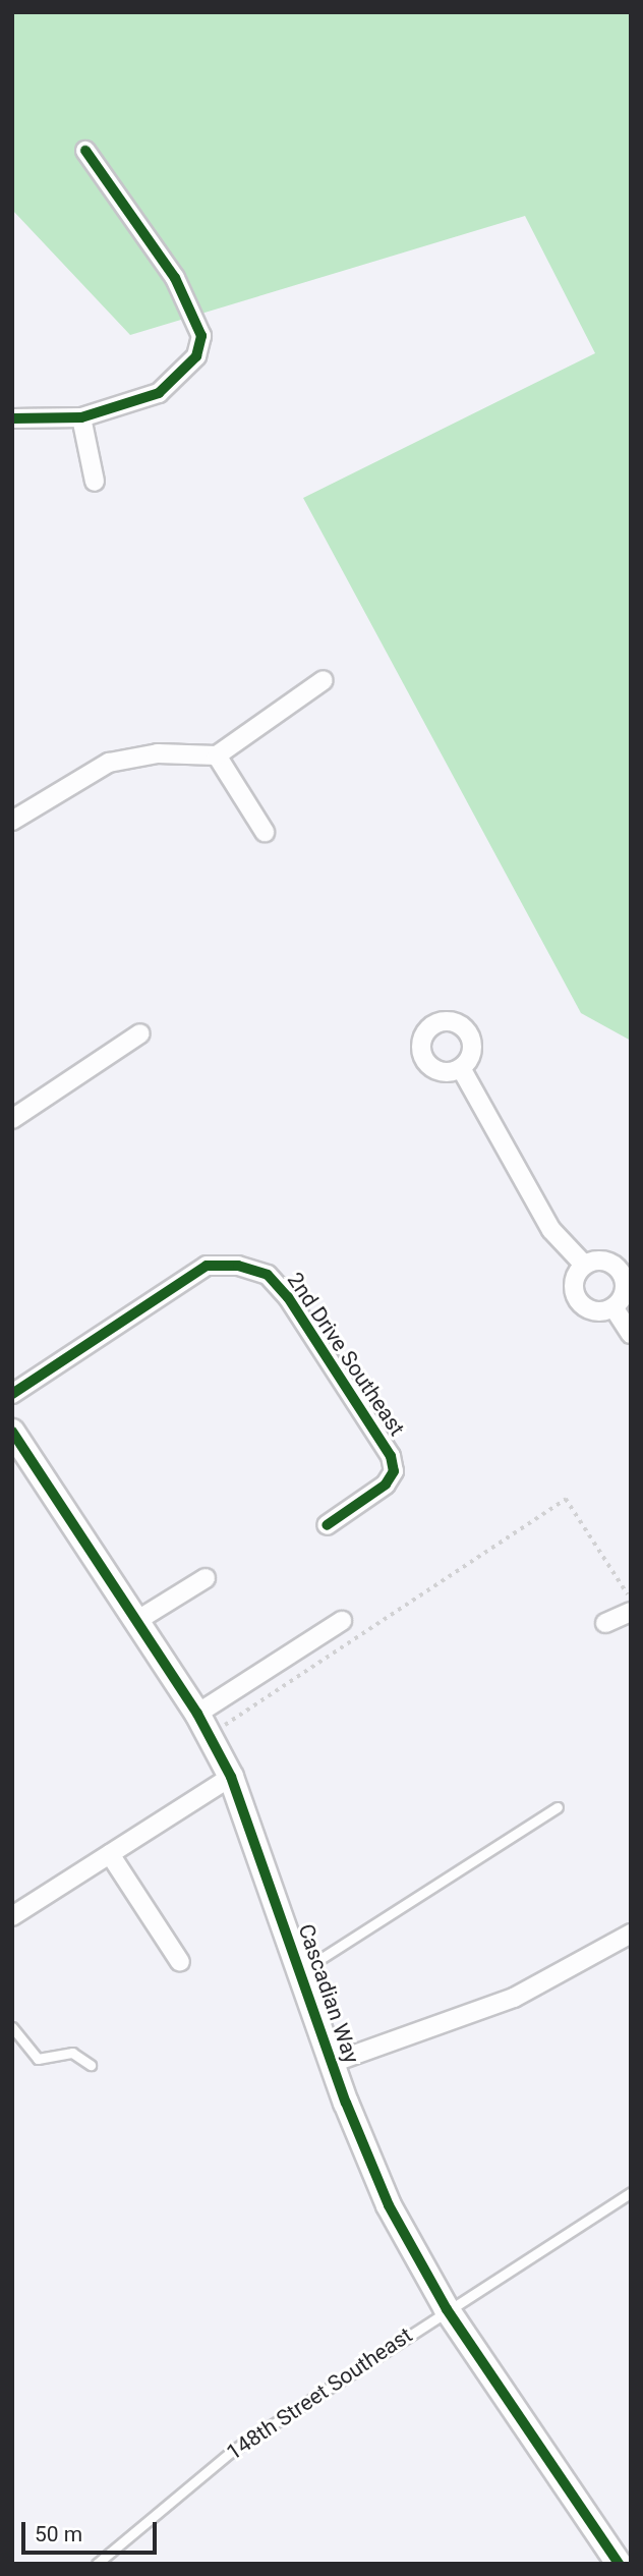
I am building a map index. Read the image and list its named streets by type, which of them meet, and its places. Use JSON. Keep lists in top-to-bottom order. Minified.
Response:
{"streets":{"street":["2nd Drive Southeast","Cascadian Way"],"lane":["148th Street Southeast"]},"crossings":[["Cascadian Way","148th Street Southeast"]],"scale_bar":"50 m"}
